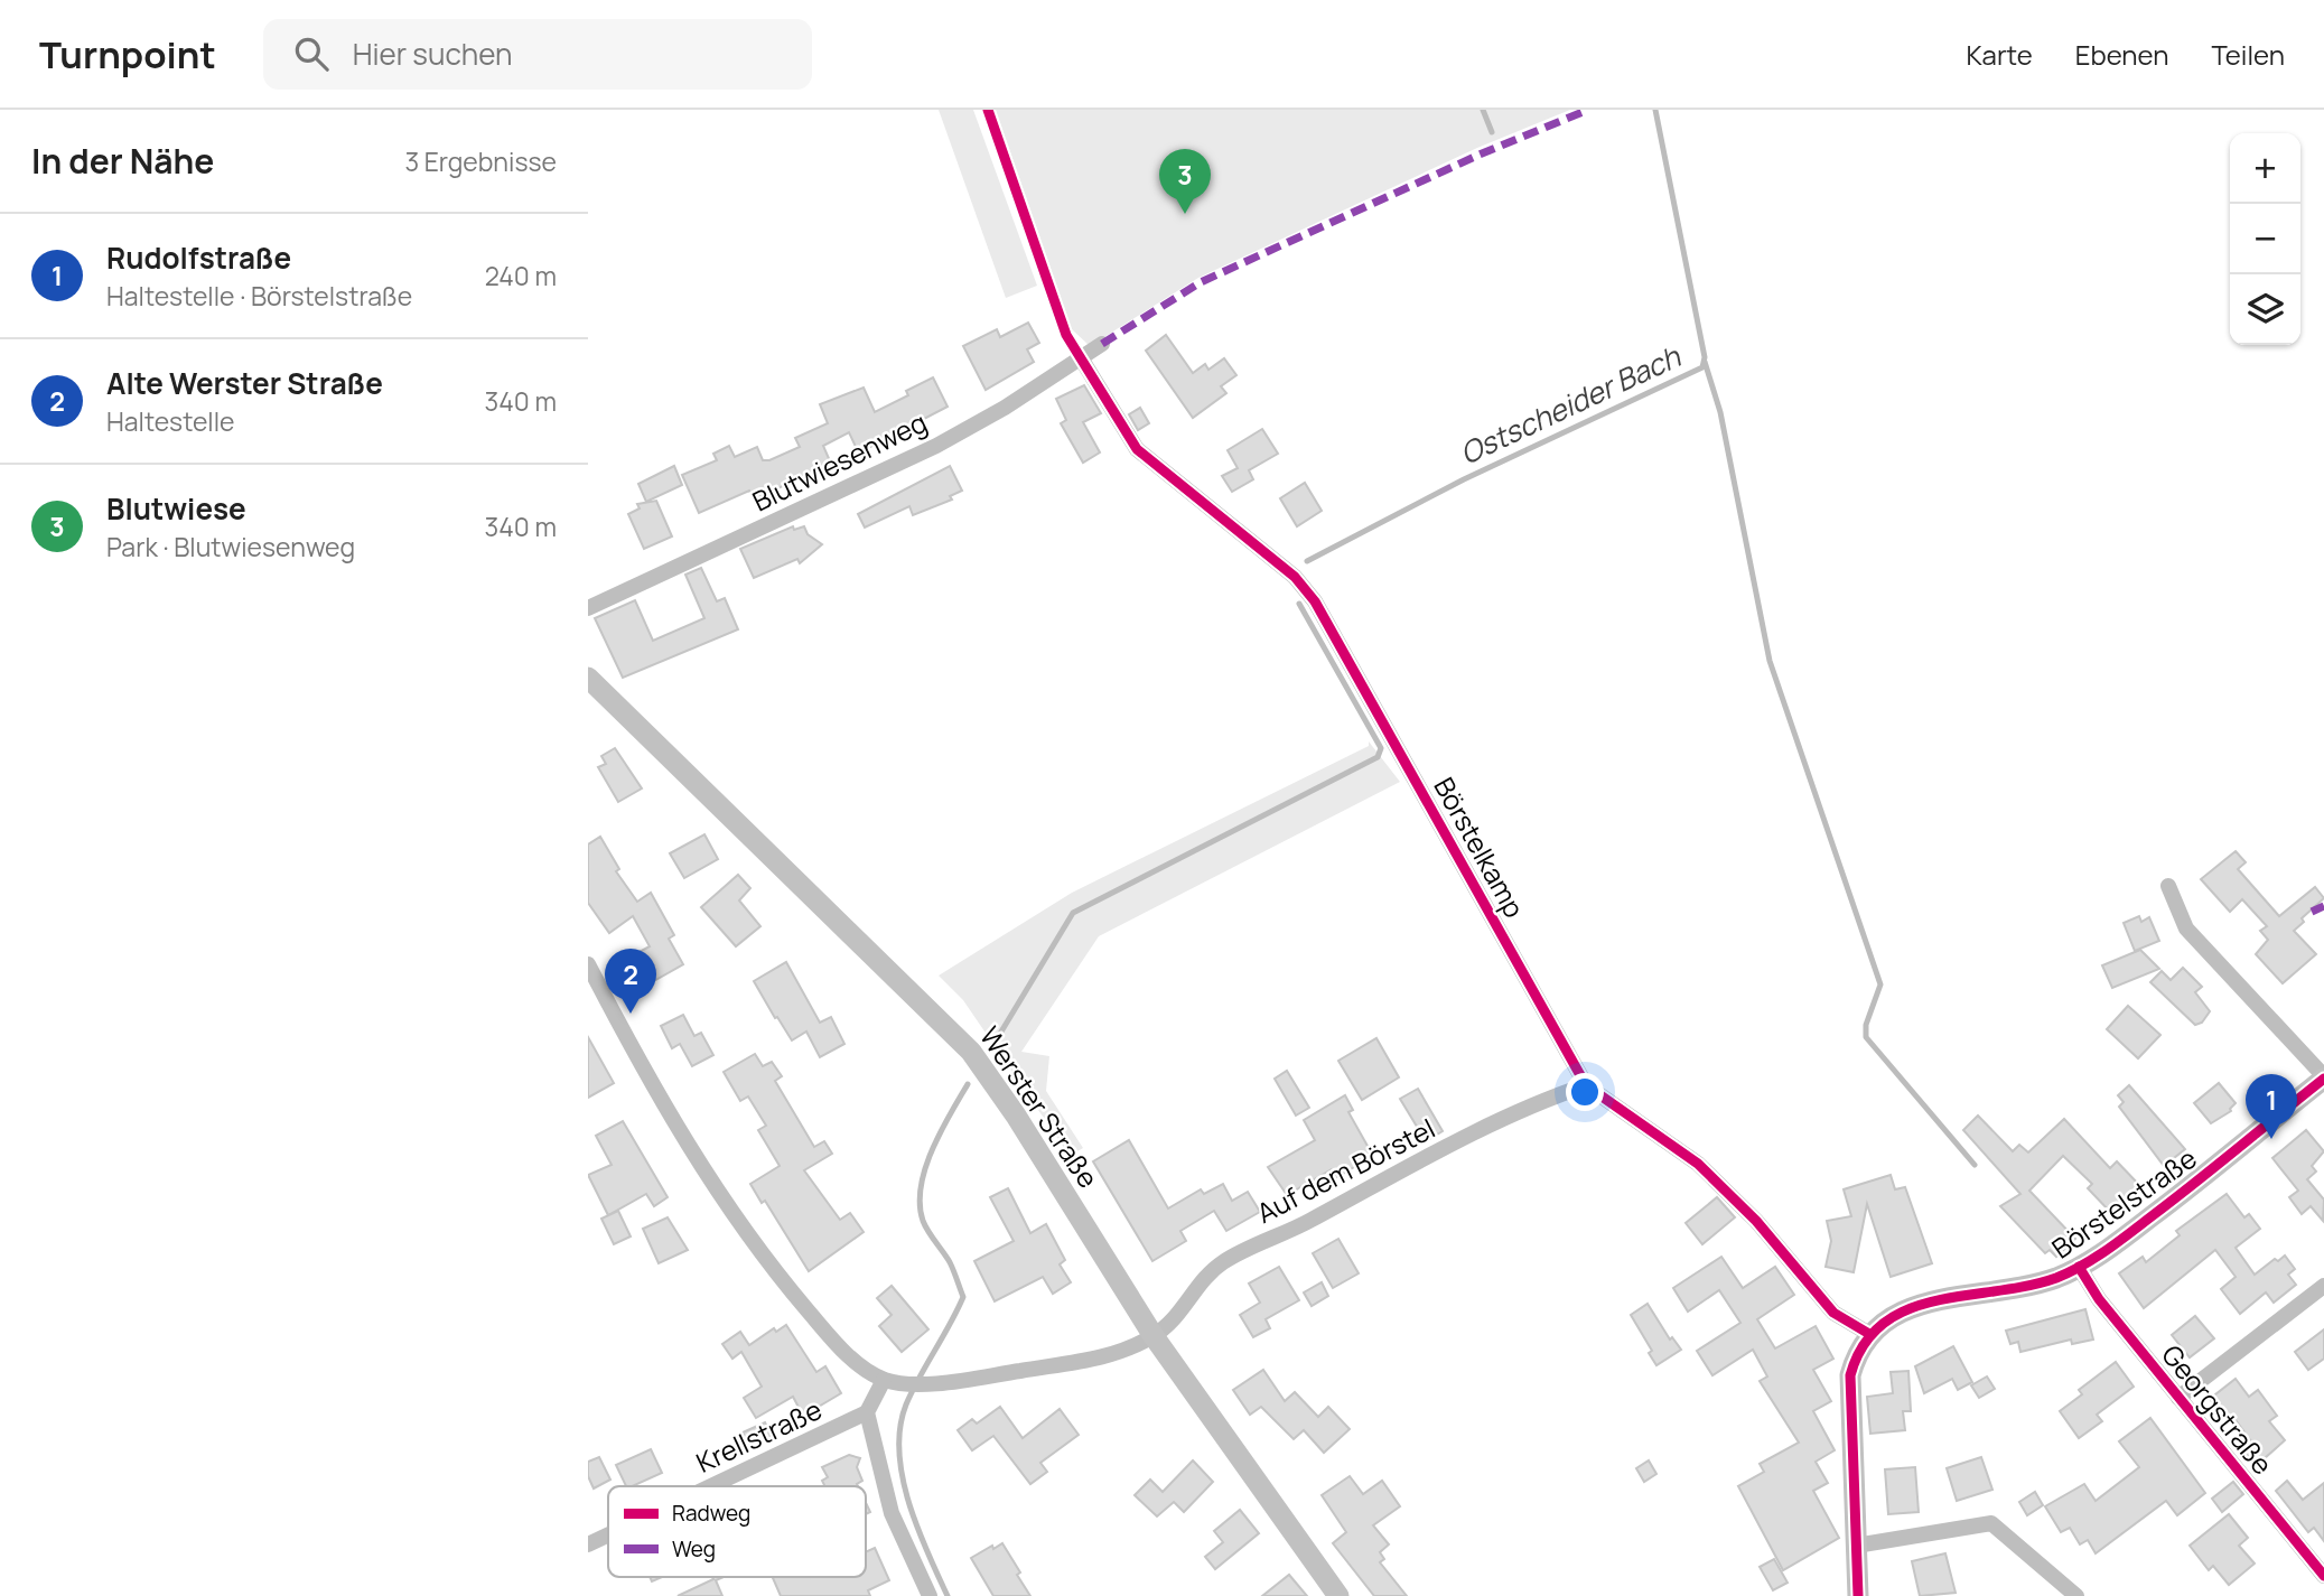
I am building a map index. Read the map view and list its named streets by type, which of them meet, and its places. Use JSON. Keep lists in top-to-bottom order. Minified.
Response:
{"streets":{"main road":["Werster Straße","Börstelstraße"],"street":["Blutwiesenweg","Börstelkamp","Auf dem Börstel","Georgstraße","Krellstraße"]},"crossings":[["Blutwiesenweg","Börstelkamp"],["Börstelkamp","Auf dem Börstel"],["Börstelkamp","Börstelstraße"],["Werster Straße","Auf dem Börstel"],["Börstelstraße","Georgstraße"]],"water":["Ostscheider Bach"],"legend":["Radweg","Weg"],"page":{"header":"Turnpoint","search":"Hier suchen","nav":["Karte","Ebenen","Teilen"],"heading":["In der Nähe","3 Ergebnisse"],"map_buttons":["+","−"],"pins":["3","2","1"],"list":[{"mark":"1","name":"Rudolfstraße","note":"Haltestelle · Börstelstraße","value":"240 m"},{"mark":"2","name":"Alte Werster Straße","note":"Haltestelle","value":"340 m"},{"mark":"3","name":"Blutwiese","note":"Park · Blutwiesenweg","value":"340 m"}]}}
